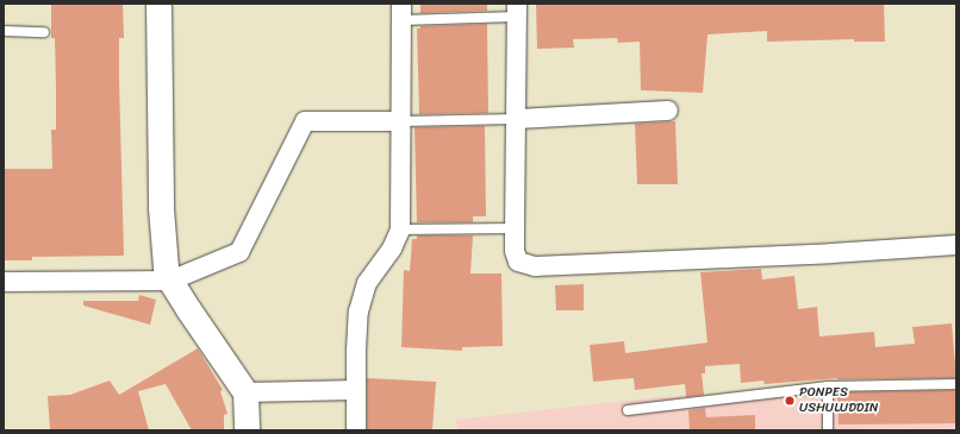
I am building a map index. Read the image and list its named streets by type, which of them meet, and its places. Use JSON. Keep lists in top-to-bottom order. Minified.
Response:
{"places":["PONPES USHULUDDIN"]}
